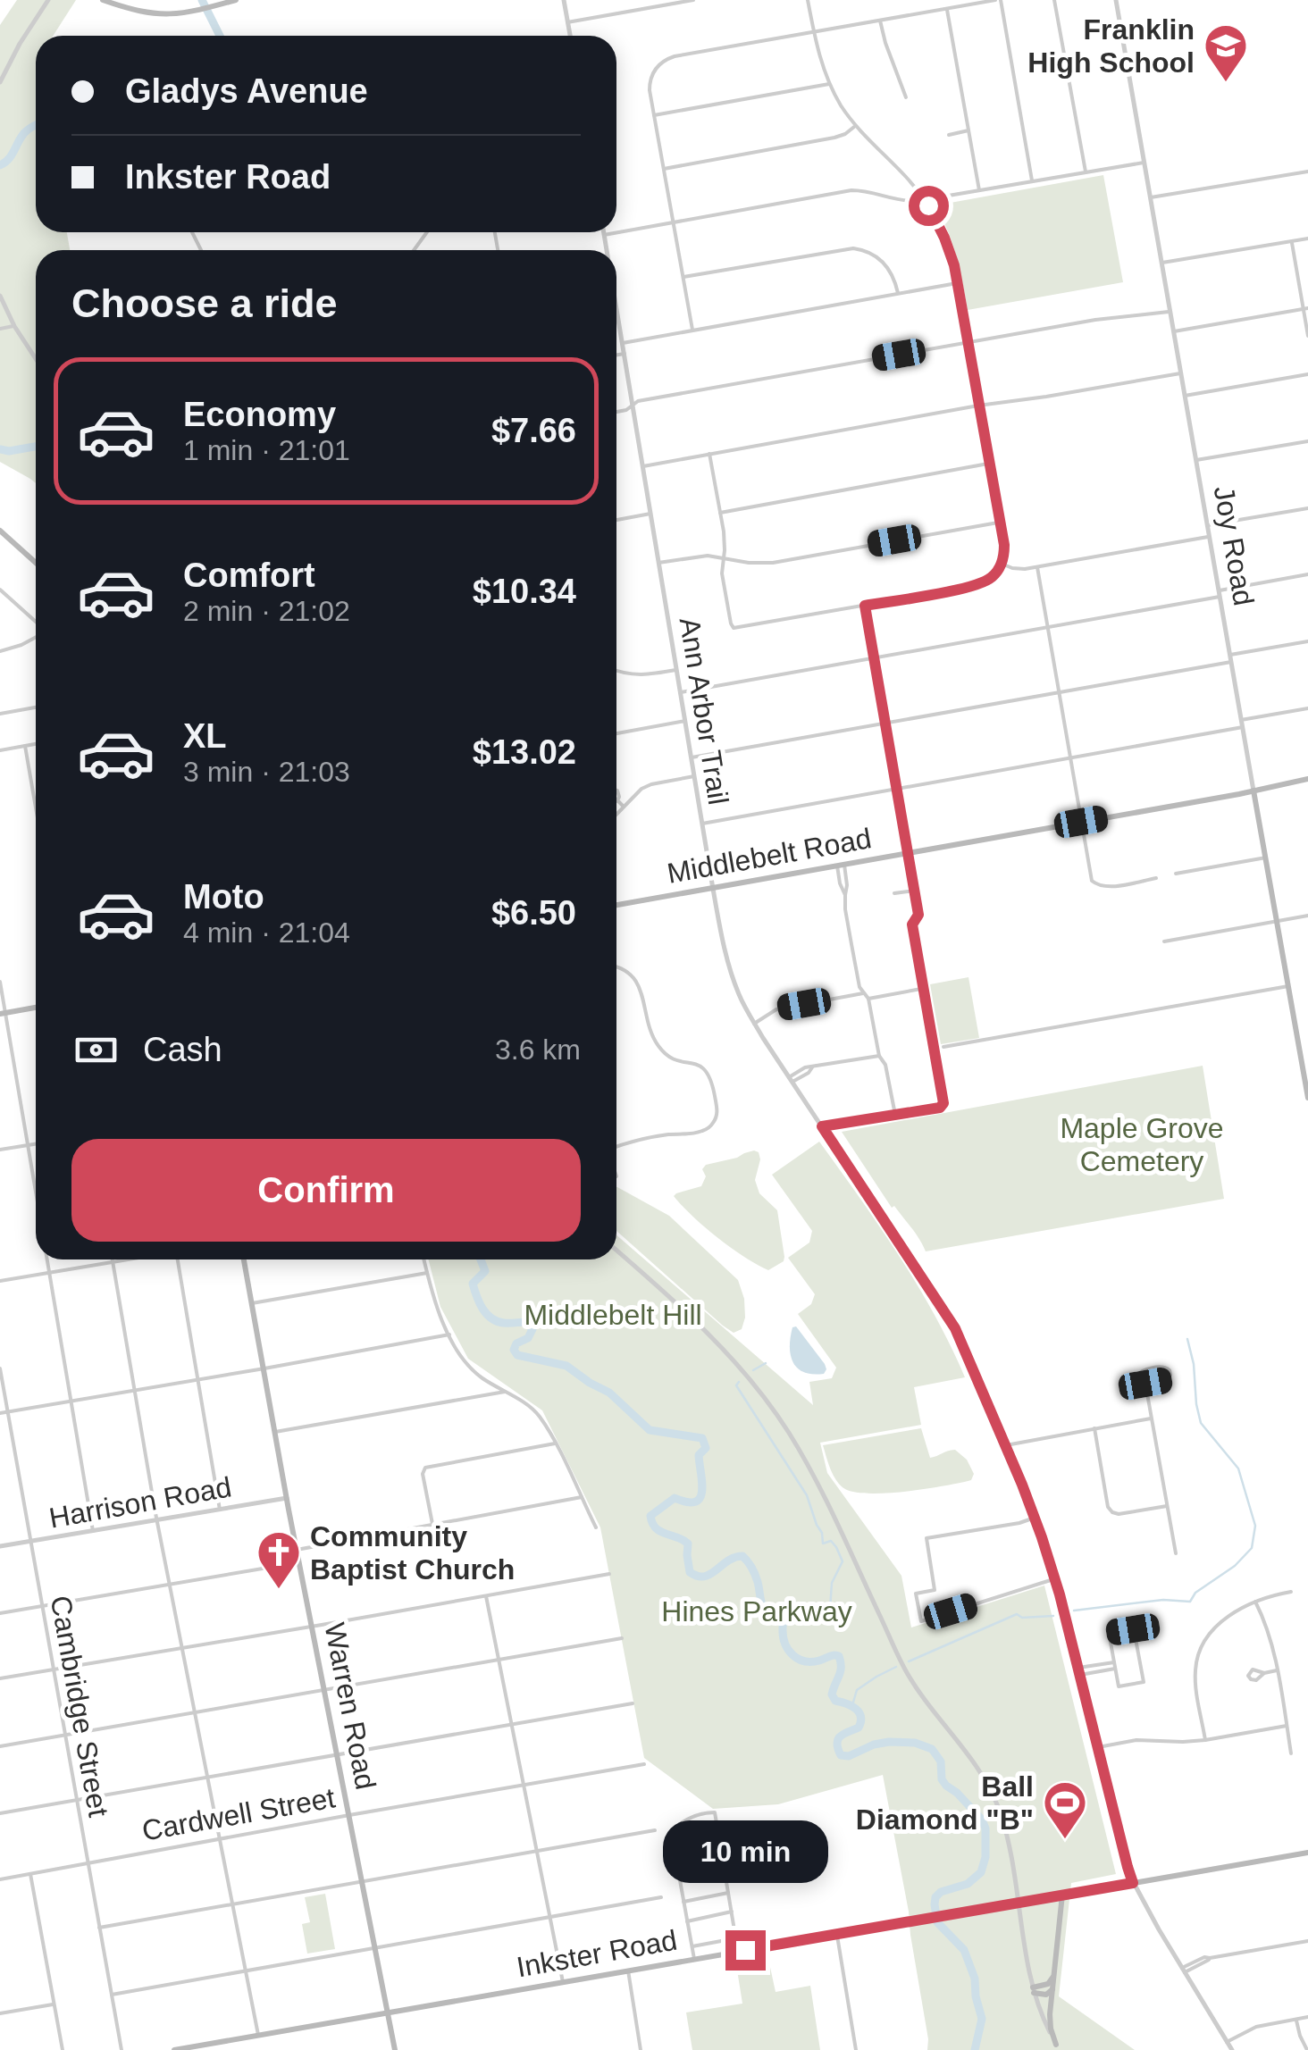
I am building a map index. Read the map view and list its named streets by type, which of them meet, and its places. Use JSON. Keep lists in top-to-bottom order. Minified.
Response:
{"streets":{"main road":["Joy Road","Middlebelt Road","Warren Road","Inkster Road"],"street":["Ann Arbor Trail","Harrison Road","Cambridge Street","Cardwell Street"]},"crossings":[["Joy Road","Middlebelt Road"],["Ann Arbor Trail","Middlebelt Road"],["Ann Arbor Trail","Inkster Road"],["Harrison Road","Cambridge Street"],["Harrison Road","Warren Road"],["Cambridge Street","Cardwell Street"],["Warren Road","Cardwell Street"],["Warren Road","Inkster Road"]],"parks":["Maple Grove Cemetery","Middlebelt Hill","Hines Parkway"],"places":{"school or university":["Franklin High School"],"church":["Community Baptist Church"],"sports":["Ball Diamond \"B\""]},"page":{"banner":["Gladys Avenue","Inkster Road"],"heading":"Choose a ride","list":[{"name":"Economy","note":"1 min · 21:01","value":"$7.66"},{"name":"Comfort","note":"2 min · 21:02","value":"$10.34"},{"name":"XL","note":"3 min · 21:03","value":"$13.02"},{"name":"Moto","note":"4 min · 21:04","value":"$6.50"}],"pay":["Cash","3.6 km"],"buttons":"Confirm","bubble":"10 min"}}
